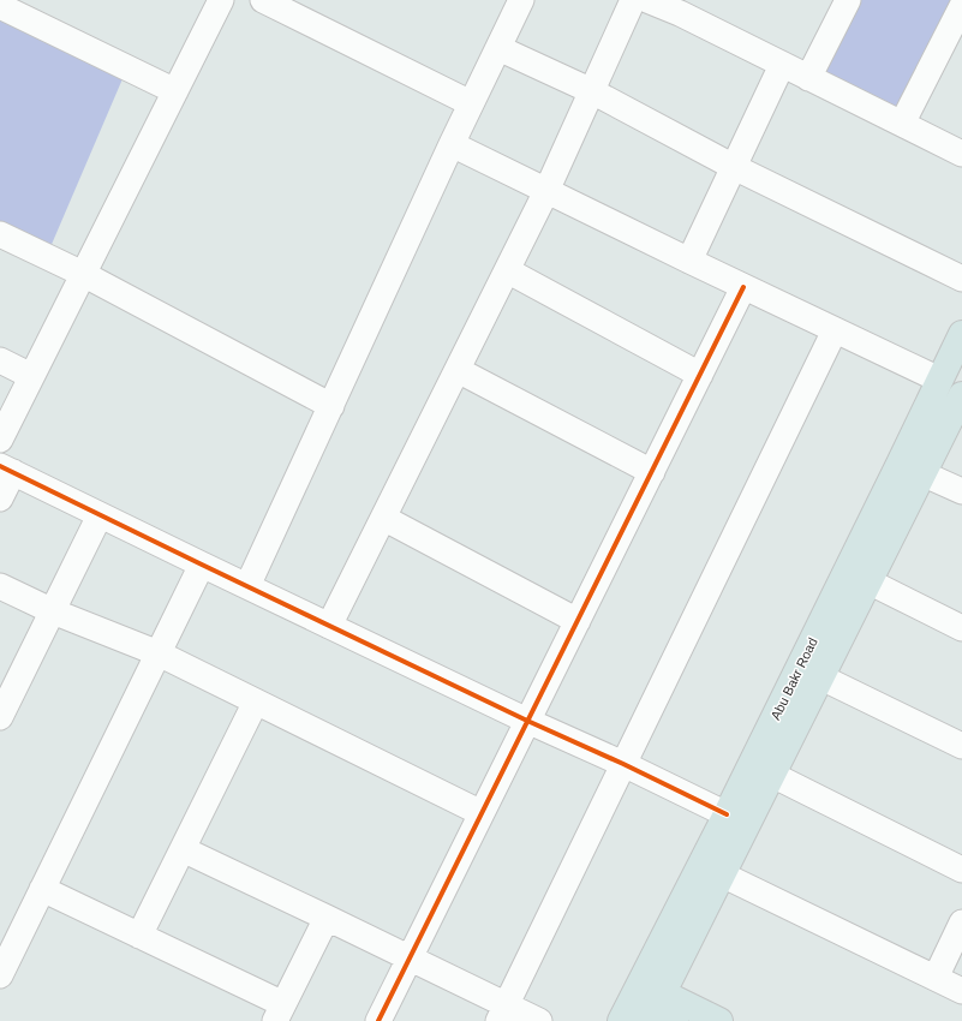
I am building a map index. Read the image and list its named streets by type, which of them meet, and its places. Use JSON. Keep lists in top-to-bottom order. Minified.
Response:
{"streets":{"main road":["Abu Bakr Road"]}}
